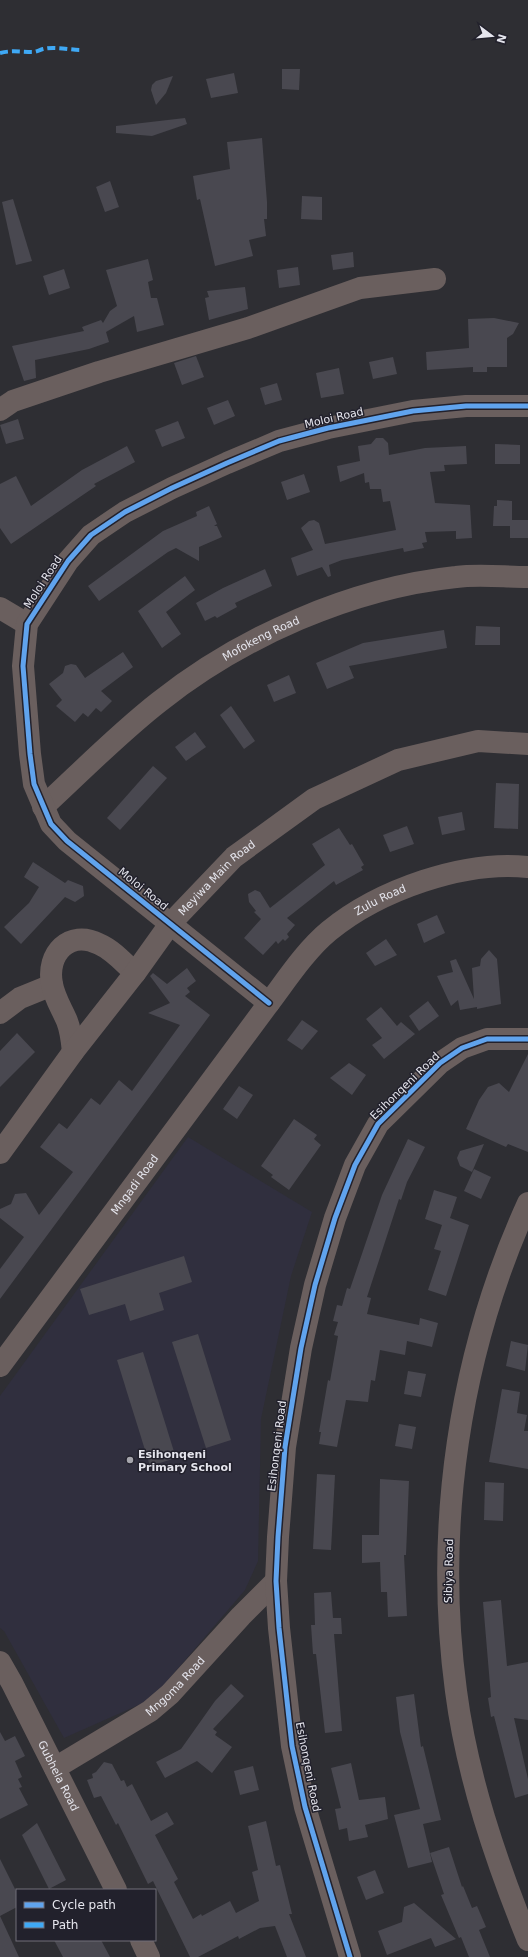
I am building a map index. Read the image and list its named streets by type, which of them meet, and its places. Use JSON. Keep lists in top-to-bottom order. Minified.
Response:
{"streets":{"street":["Moloi Road","Mofokeng Road","Meyiwa Main Road","Zulu Road","Esihonqeni Road","Mngadi Road","Sibiya Road","Mngoma Road","Gubhela Road"]},"crossings":[["Moloi Road","Mofokeng Road"],["Moloi Road","Meyiwa Main Road"],["Moloi Road","Zulu Road"],["Moloi Road","Mngadi Road"],["Zulu Road","Mngadi Road"],["Esihonqeni Road","Mngoma Road"],["Mngoma Road","Gubhela Road"]],"places":["Esihonqeni Primary School"],"legend":["Cycle path","Path"],"north":"right"}
